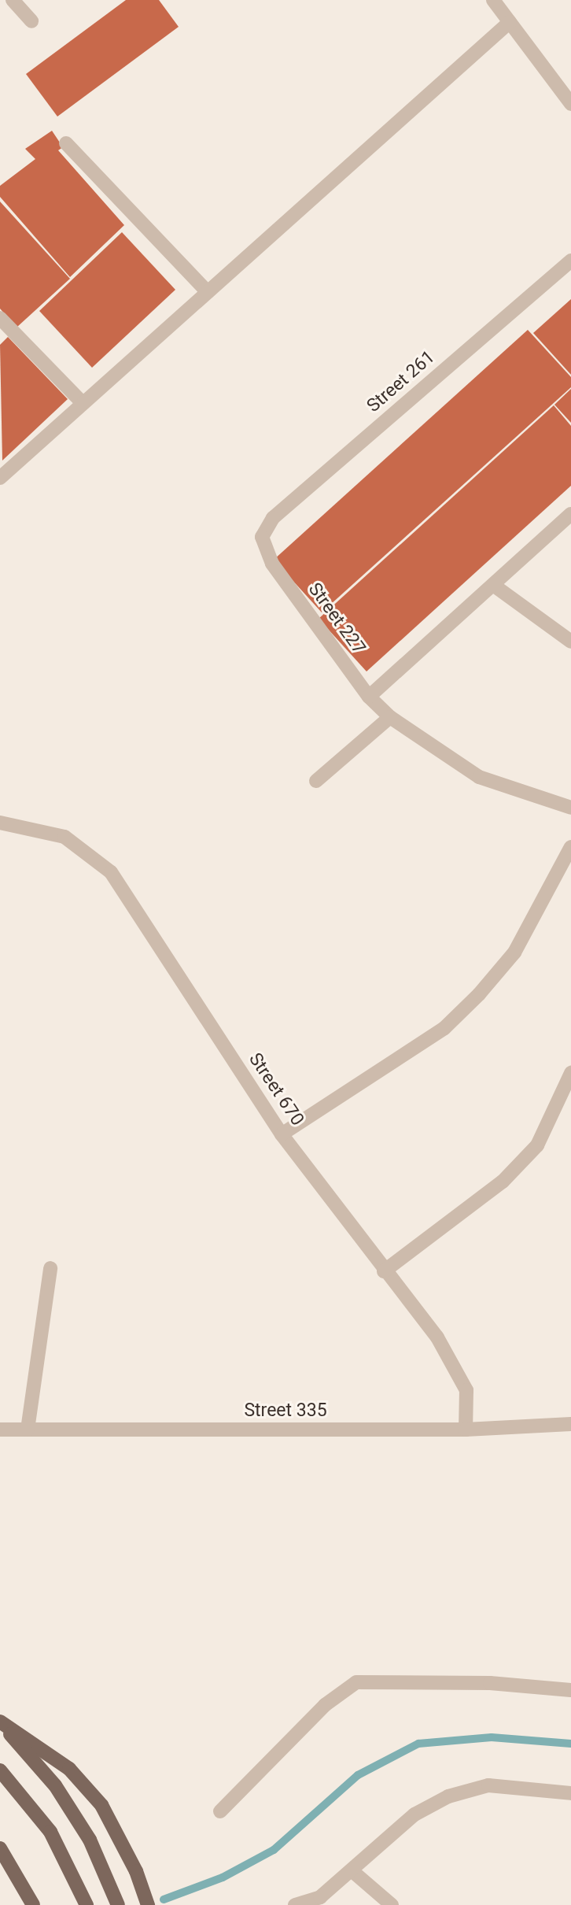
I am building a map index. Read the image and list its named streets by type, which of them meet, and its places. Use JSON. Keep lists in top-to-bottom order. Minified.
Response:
{"streets":{"street":["Street 261","Street 227","Street 670","Street 335"]},"crossings":[["Street 261","Street 227"],["Street 670","Street 335"]]}
